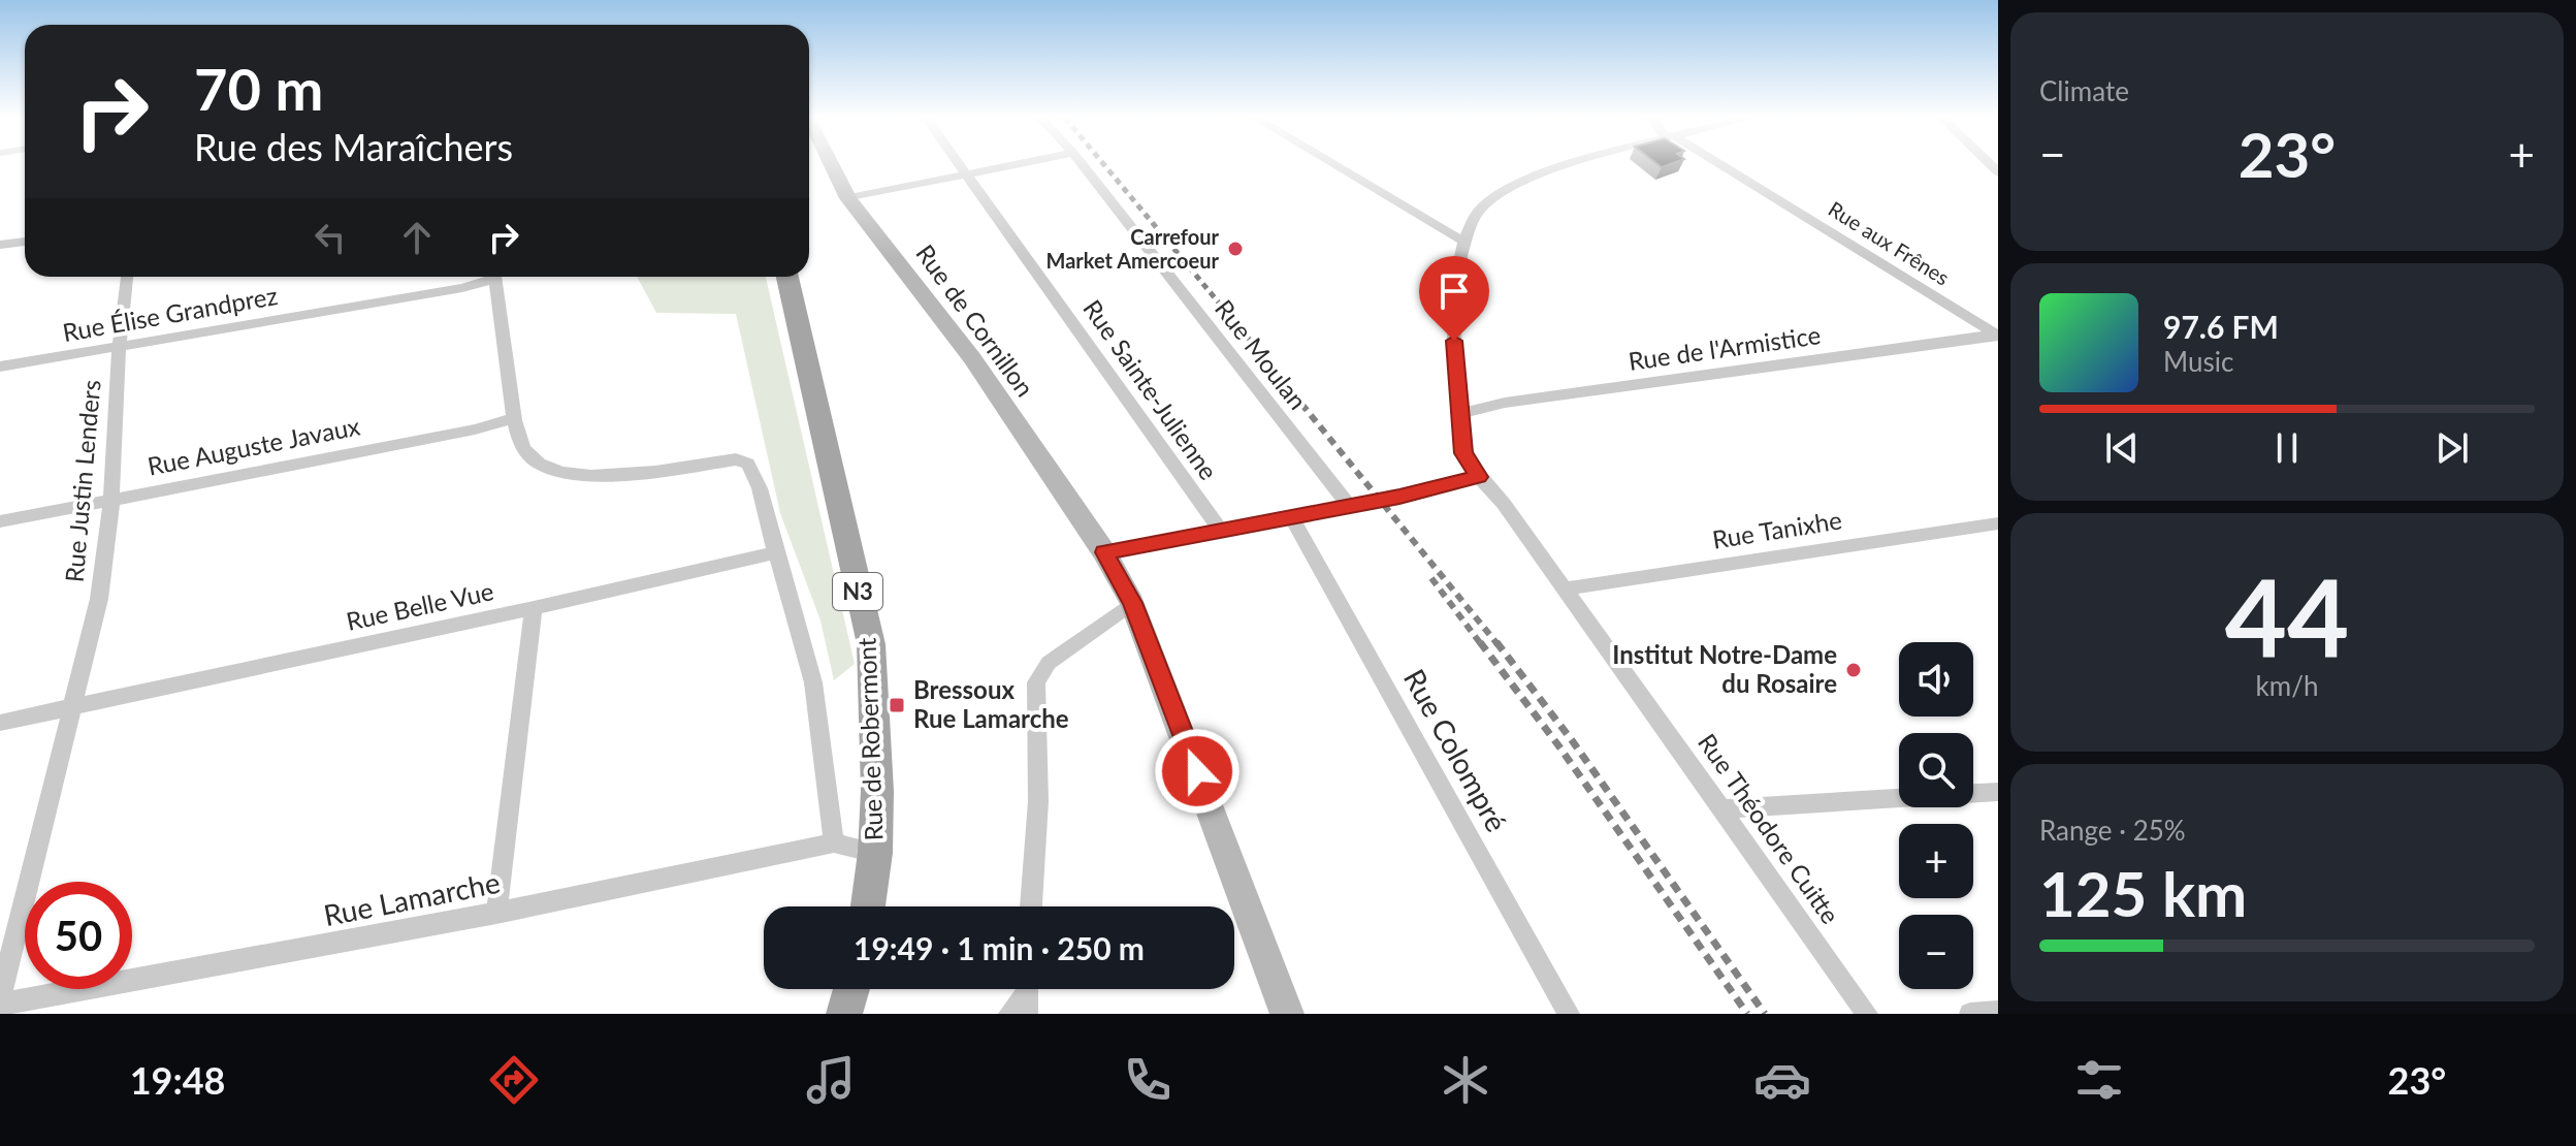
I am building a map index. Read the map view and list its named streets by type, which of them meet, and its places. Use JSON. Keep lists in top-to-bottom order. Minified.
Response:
{"streets":{"main road":["Rue de Cornillon","N3","Rue de Robermont"],"street":["Rue aux Frênes","Rue Élise Grandprez","Rue de l'Armistice","Rue Moulan","Rue Sainte-Julienne","Rue Auguste Javaux","Rue Justin Lenders","Rue Tanixhe","Rue Belle Vue","Rue Colompré","Rue Théodore Cuitte","Rue Lamarche"]},"crossings":[["Rue aux Frênes","Rue de l'Armistice"],["Rue Élise Grandprez","Rue Justin Lenders"],["Rue de l'Armistice","Rue Théodore Cuitte"],["Rue Auguste Javaux","Rue Justin Lenders"],["Rue Justin Lenders","Rue Belle Vue"],["Rue Tanixhe","Rue Théodore Cuitte"]],"places":{"other":["Carrefour Market Amercoeur","Institut Notre-Dame du Rosaire"],"transit":["Bressoux Rue Lamarche"]},"page":{"tile":["Climate",["44","km/h"],["Range · 25%","125 km"]],"turn":["70 m","Rue des Maraîchers"],"heat":["−","23°","+"],"song":["97.6 FM","Music"],"map_buttons":["+","−"],"limit":"50","trip":"19:49 · 1 min · 250 m","tabs":["19:48","23°"]}}
